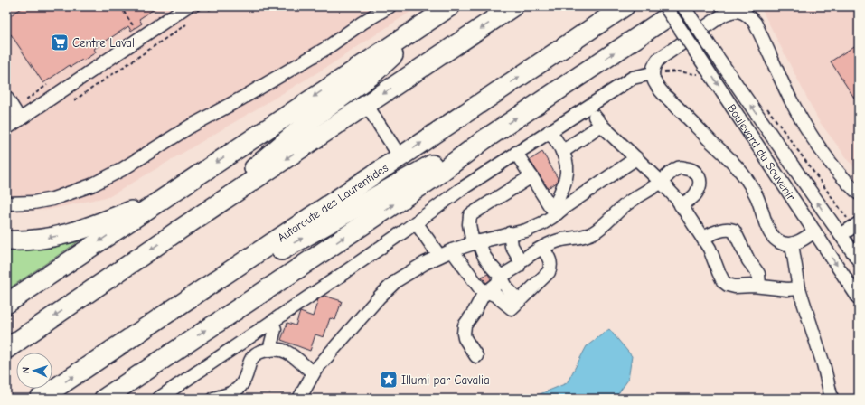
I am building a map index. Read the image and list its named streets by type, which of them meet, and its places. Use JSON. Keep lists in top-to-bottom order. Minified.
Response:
{"streets":{"highway":["Autoroute des Laurentides"],"street":["Boulevard du Souvenir"]},"places":{"supermarket":["Centre Laval"],"place":["Illumi par Cavalia"]},"north":"left"}
